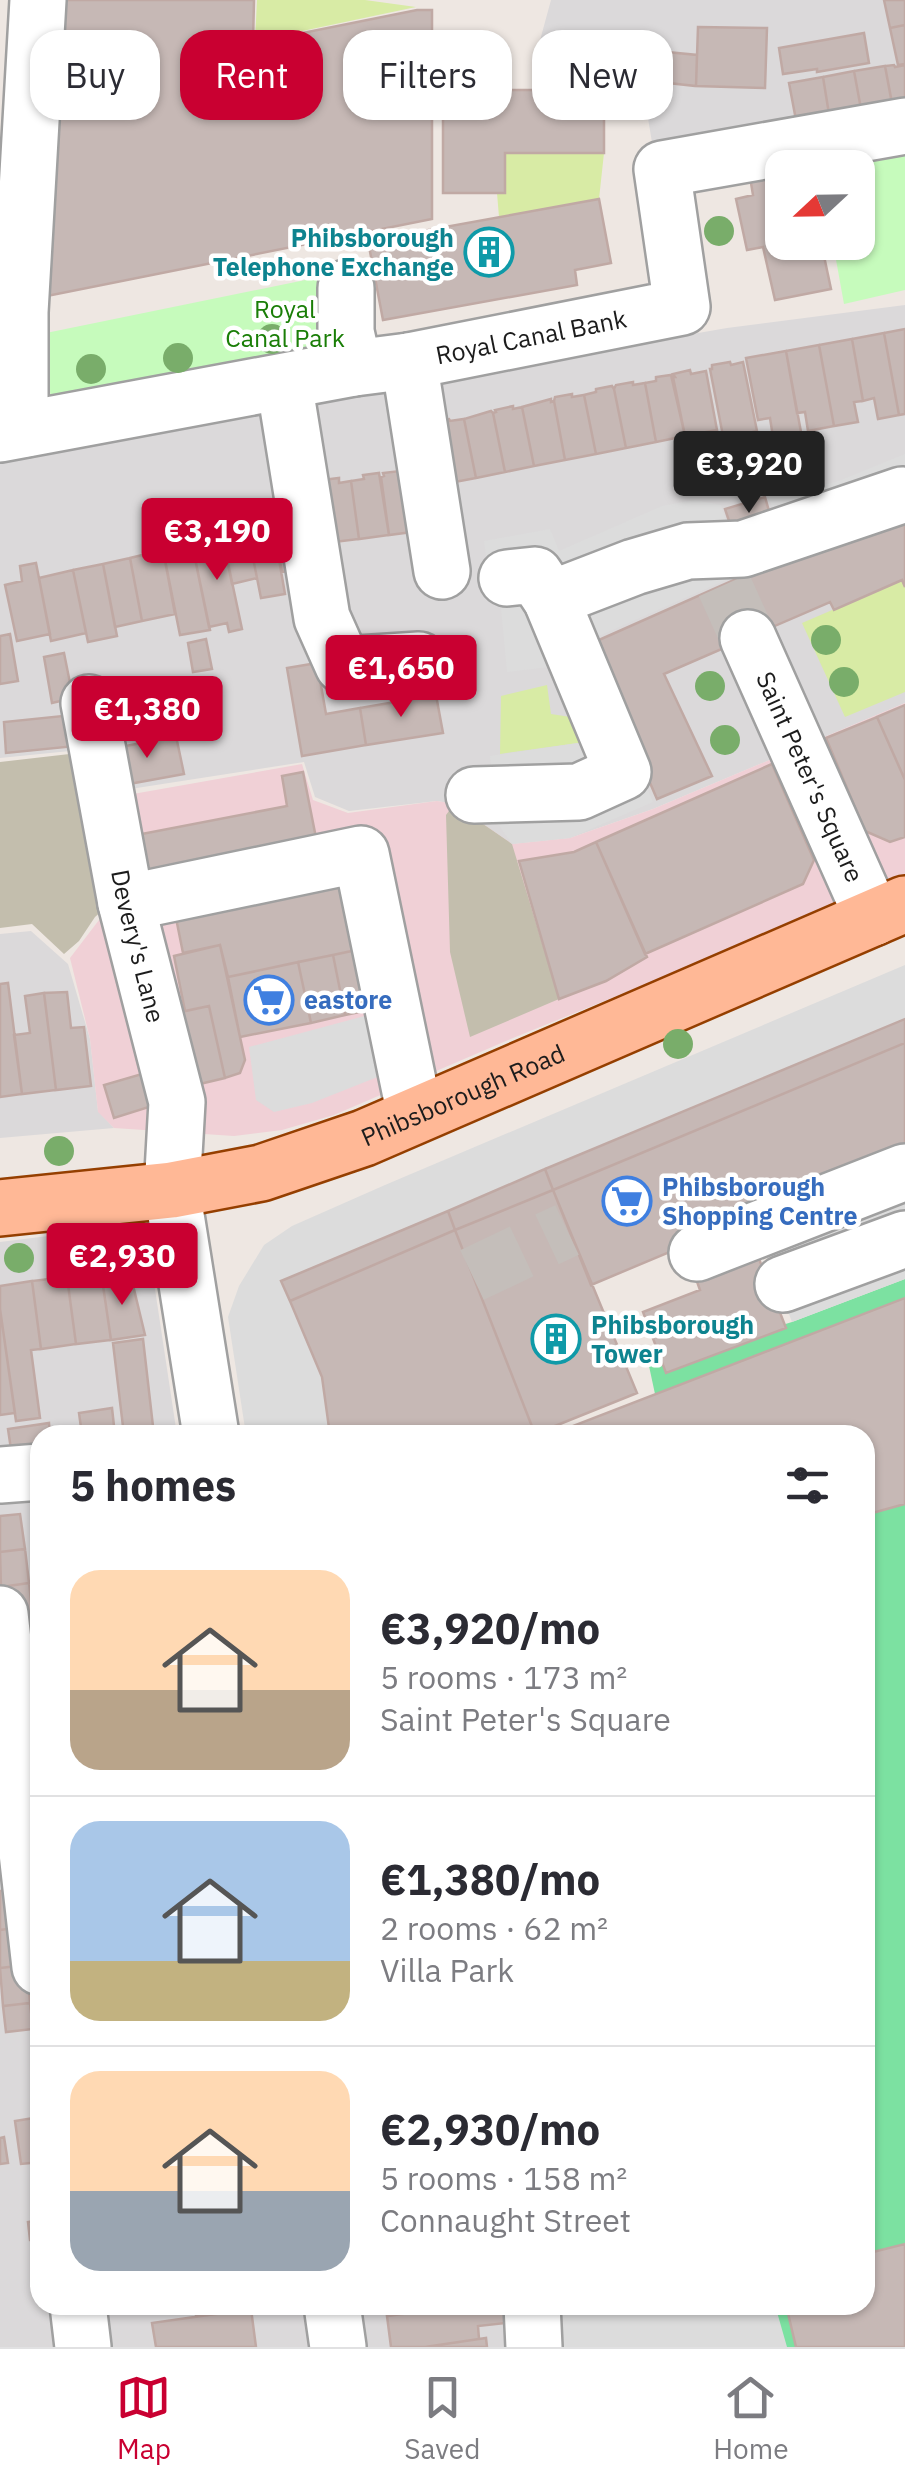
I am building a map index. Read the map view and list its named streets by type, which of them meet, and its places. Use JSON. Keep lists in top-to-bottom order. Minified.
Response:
{"streets":{"main road":["Phibsborough Road"],"street":["Royal Canal Bank","Saint Peter's Square","Devery's Lane"]},"crossings":[["Saint Peter's Square","Phibsborough Road"],["Devery's Lane","Phibsborough Road"]],"parks":["Royal Canal Park"],"places":{"building":["Phibsborough Telephone Exchange","Phibsborough Tower"],"supermarket":["eastore","Phibsborough Shopping Centre"]},"north":"left","page":{"chip":["Buy","Rent","Filters","New"],"price":["€3,920","€3,190","€1,650","€1,380","€2,930"],"heading":"5 homes","list":[{"name":"€3,920/mo","note":"5 rooms · 173 m² · Saint Peter's Square"},{"name":"€1,380/mo","note":"2 rooms · 62 m² · Villa Park"},{"name":"€2,930/mo","note":"5 rooms · 158 m² · Connaught Street"}],"tabs":["Map","Saved","Home"]}}
